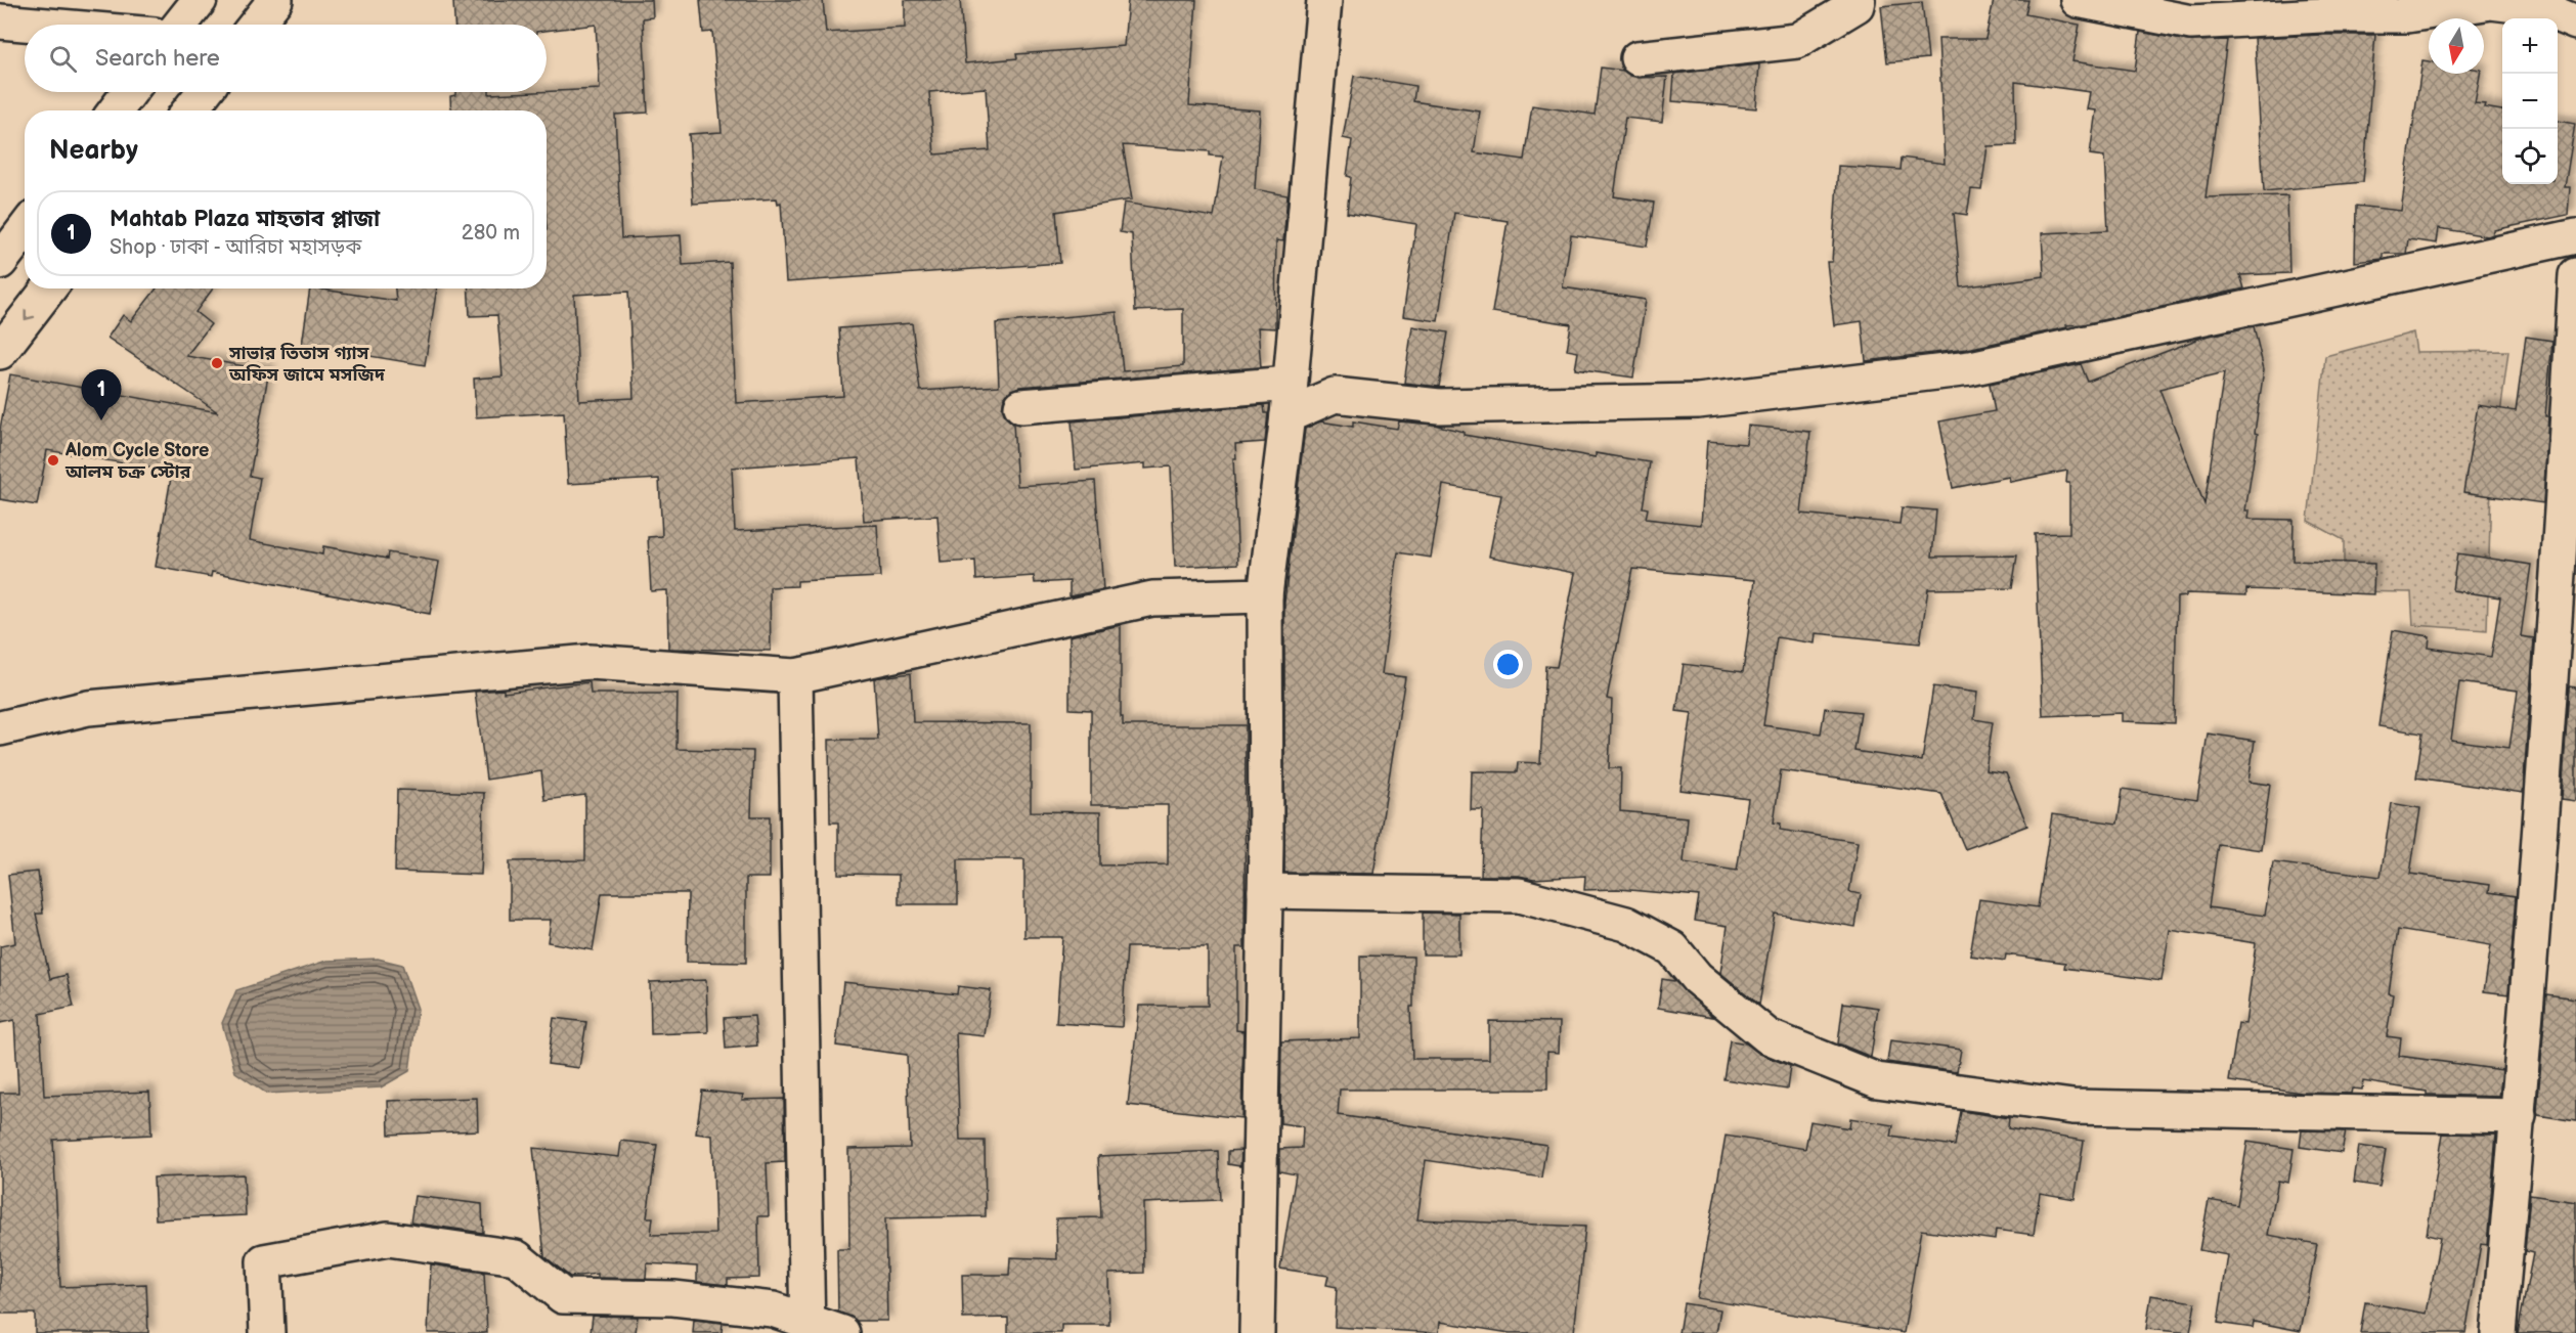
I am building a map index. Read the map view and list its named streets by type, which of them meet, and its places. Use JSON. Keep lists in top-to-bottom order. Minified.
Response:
{"places":["সাভার তিতাস গ্যাস অফিস জামে মসজিদ","Alom Cycle Store আলম চক্র স্টোর"],"north":"bottom","page":{"map_buttons":["+","−"],"search":"Search here","heading":"Nearby","list":[{"mark":"1","name":"Mahtab Plaza মাহতাব প্লাজা","note":"Shop · ঢাকা - আরিচা মহাসড়ক","value":"280 m"}],"pins":"1"}}
